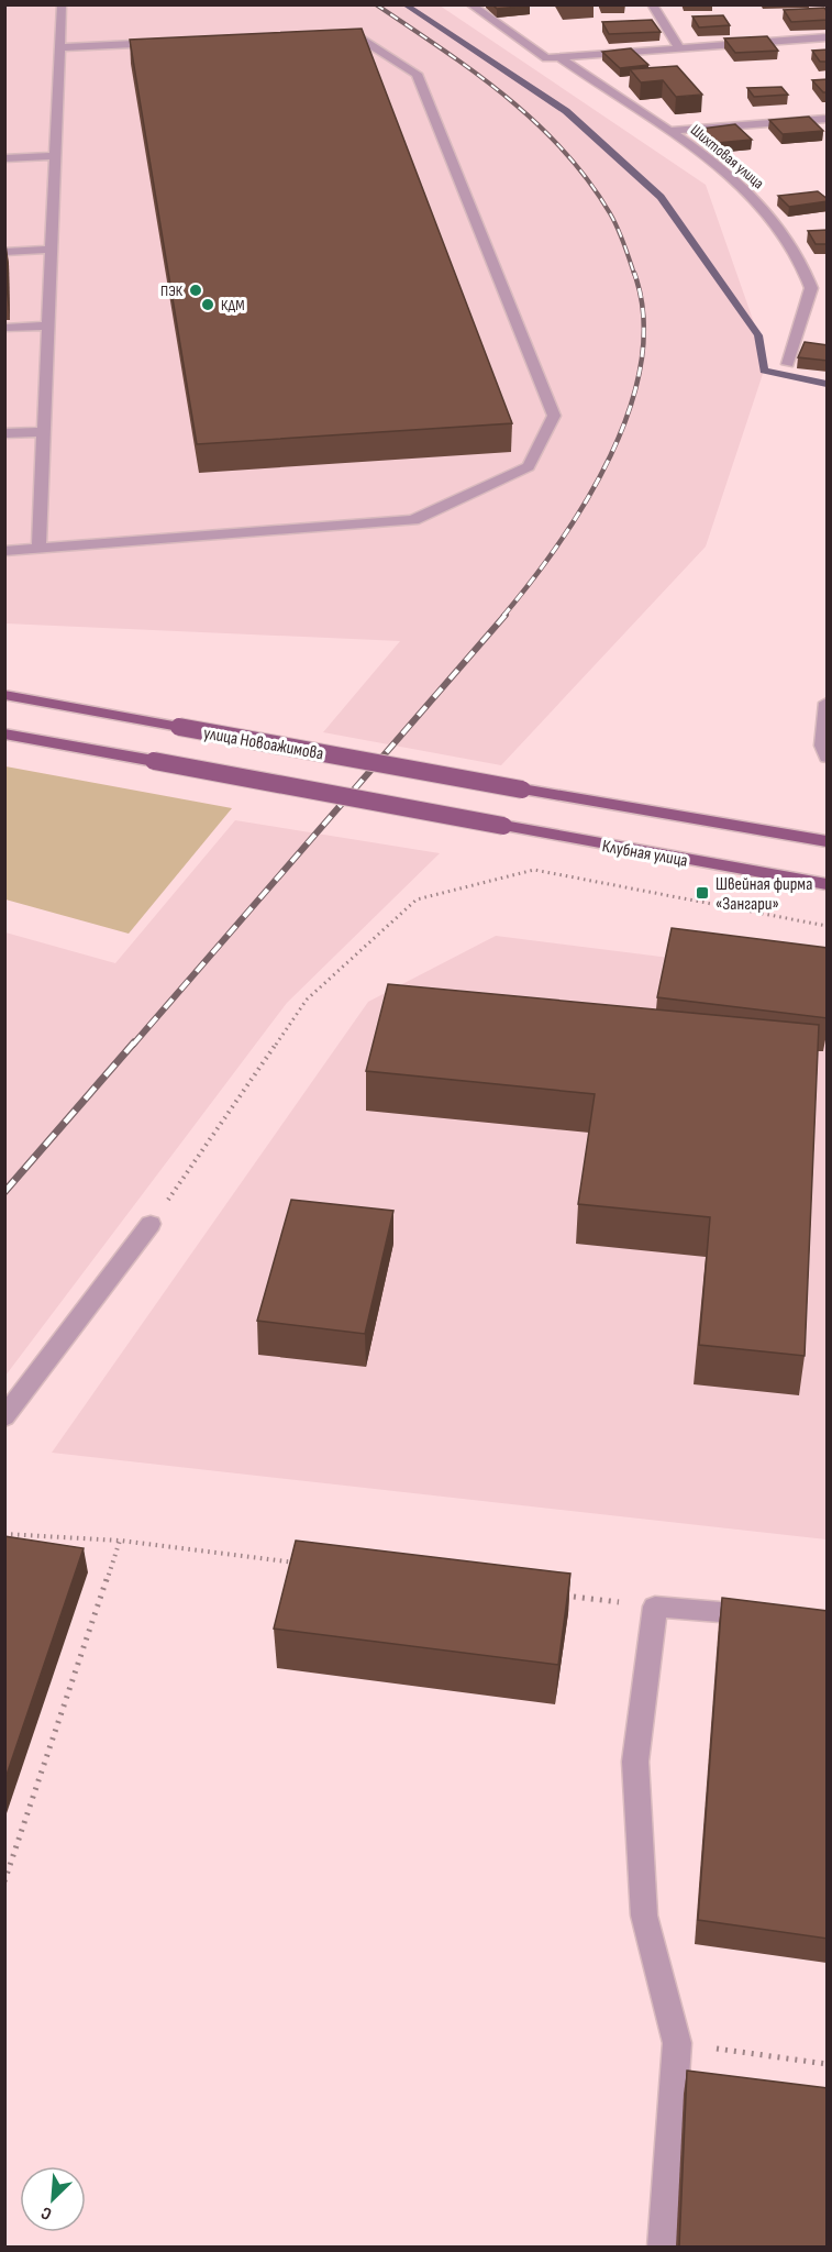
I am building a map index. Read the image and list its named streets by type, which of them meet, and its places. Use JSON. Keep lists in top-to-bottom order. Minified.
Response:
{"streets":{"main road":["улица Новоажимова","Клубная улица"],"street":["Шихтовая улица"]},"places":{"other":["ПЭК","КДМ"],"transit":["Швейная фирма «Зангари»"]},"north":"bottom left"}
